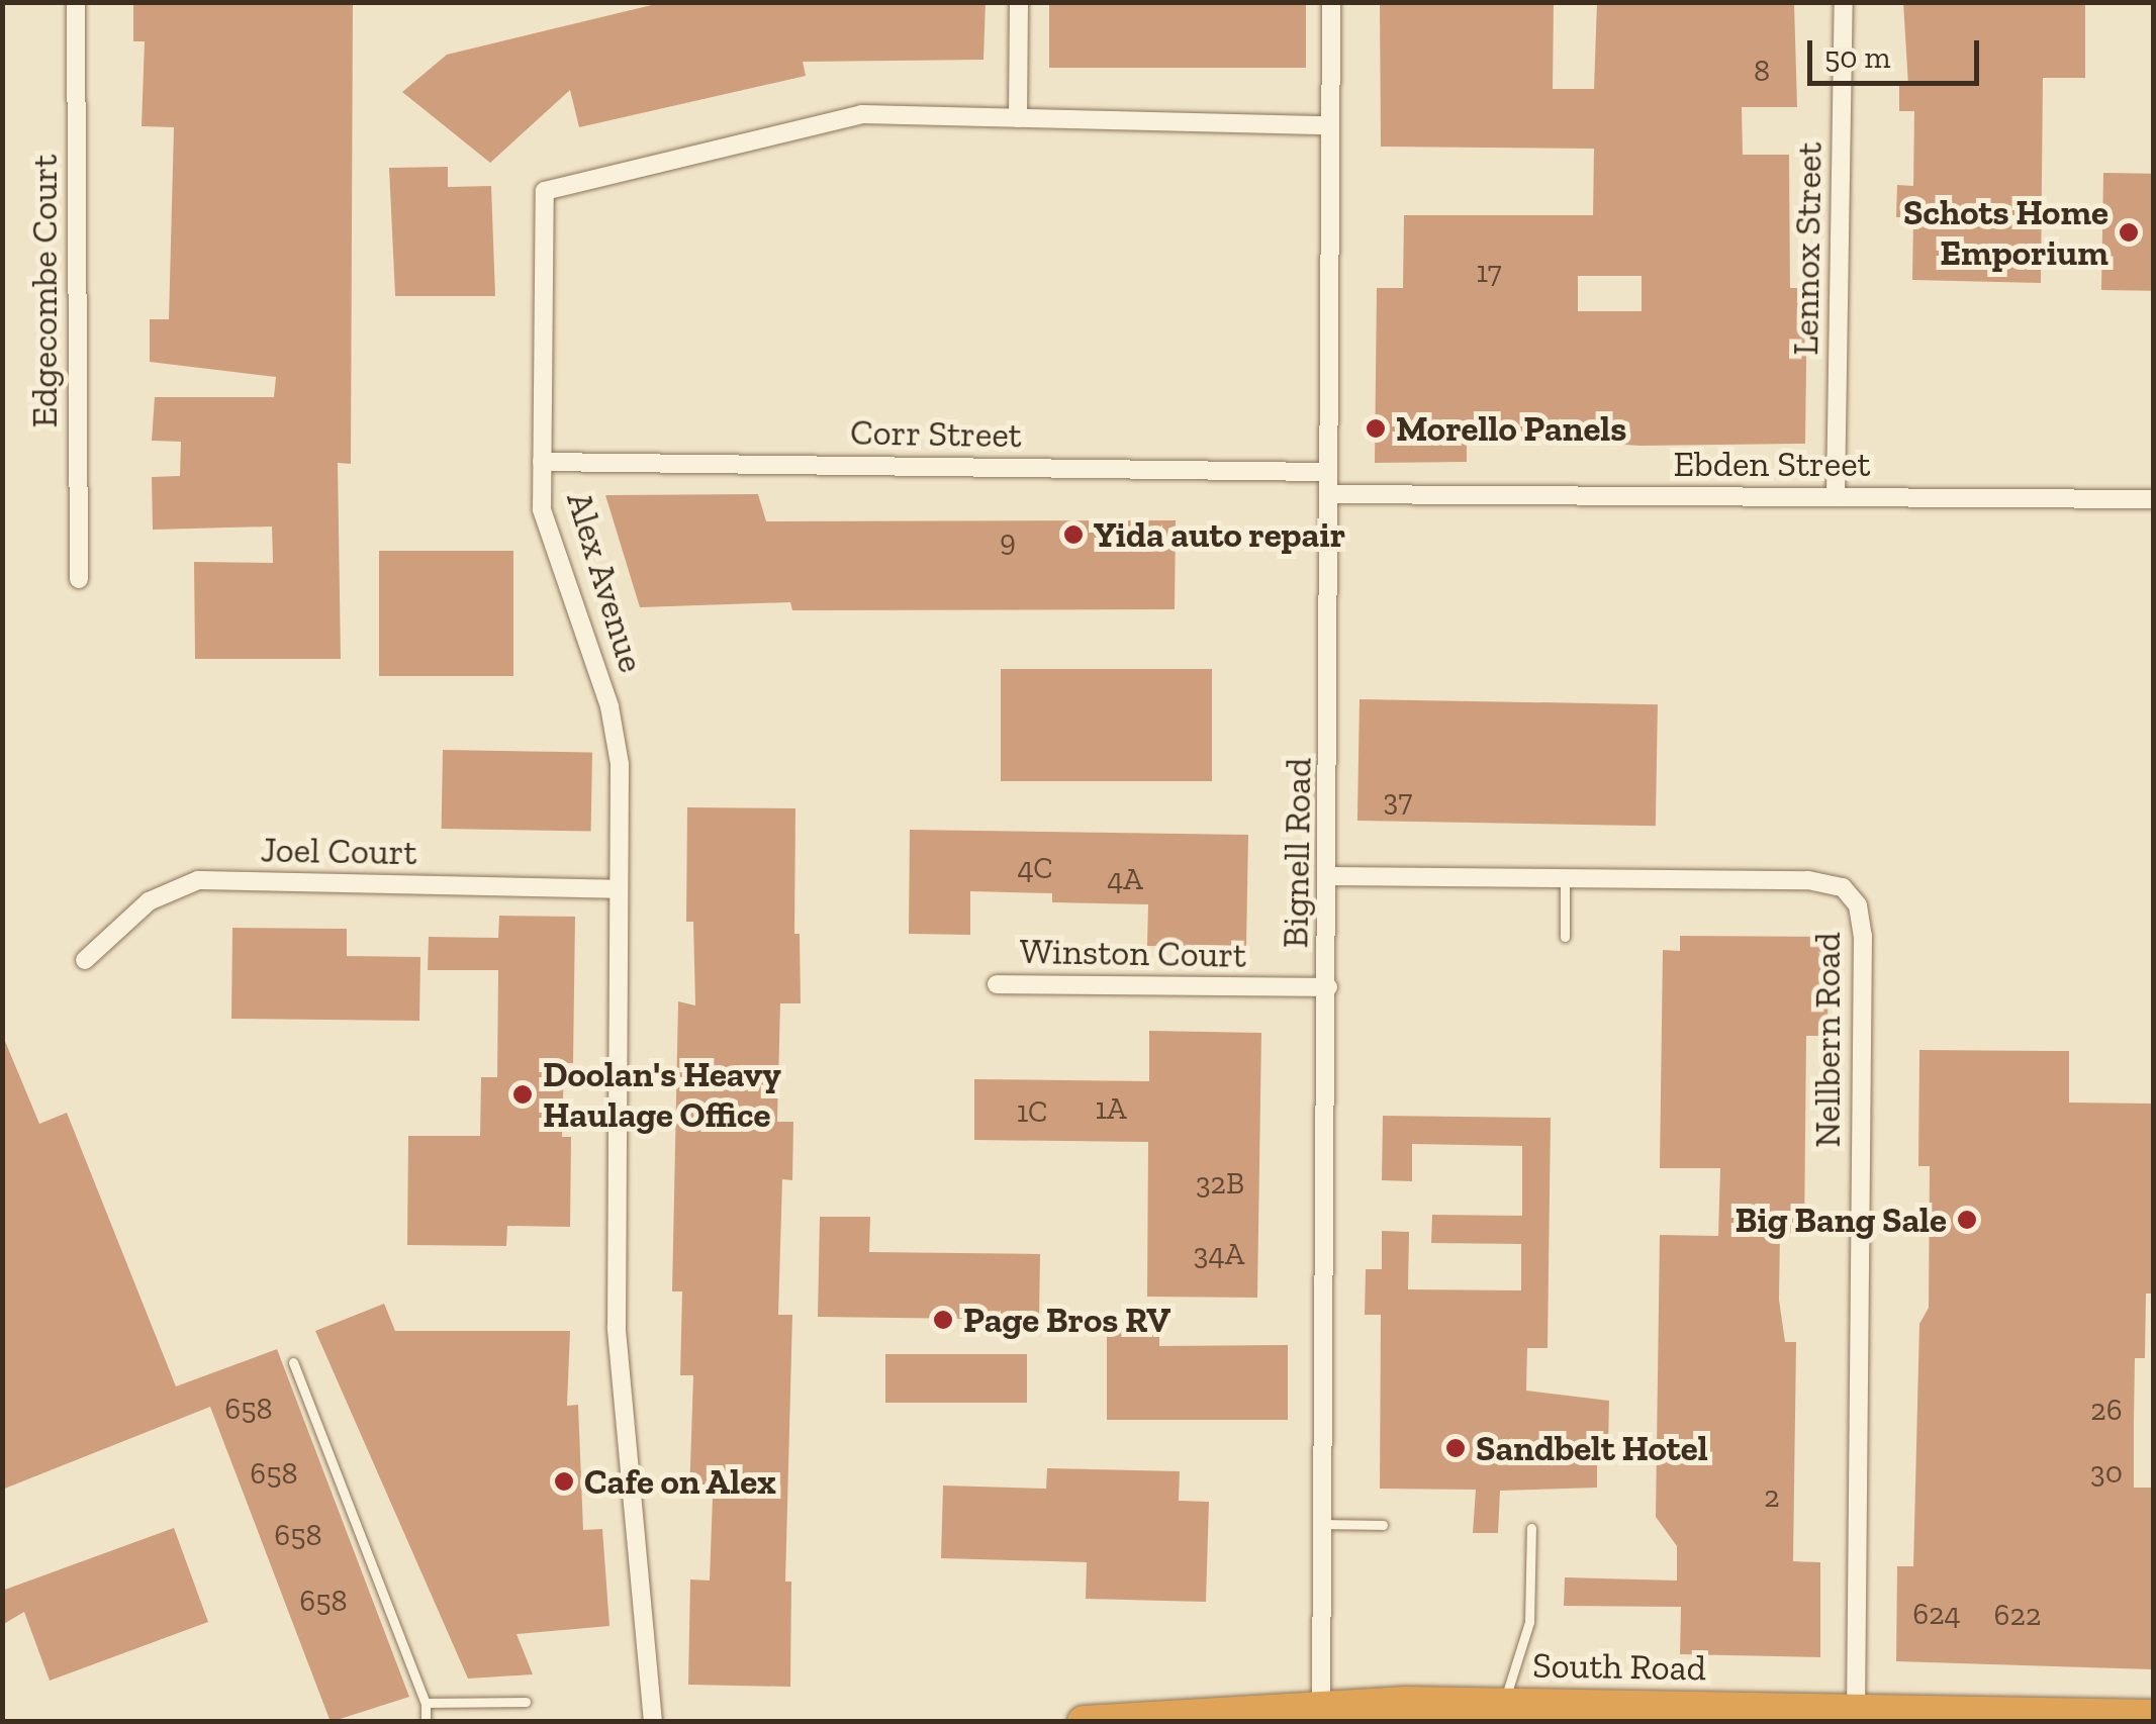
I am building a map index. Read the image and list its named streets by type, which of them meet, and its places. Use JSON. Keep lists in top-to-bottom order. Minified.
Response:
{"streets":{"highway":["South Road"],"street":["Lennox Street","Edgecombe Court","Corr Street","Ebden Street","Alex Avenue","Joel Court","Bignell Road","Winston Court","Nellbern Road"]},"crossings":[["Lennox Street","Ebden Street"],["Corr Street","Alex Avenue"],["Corr Street","Bignell Road"],["Ebden Street","Bignell Road"],["Alex Avenue","Joel Court"],["Alex Avenue","Bignell Road"],["Bignell Road","Winston Court"],["Bignell Road","Nellbern Road"],["Bignell Road","South Road"],["Nellbern Road","South Road"]],"places":["Schots Home Emporium","Morello Panels","Yida auto repair","Doolan's Heavy Haulage Office","Big Bang Sale","Page Bros RV","Sandbelt Hotel","Cafe on Alex"],"house_numbers":["8","17","9","37","4C","4A","1A","1C","32B","34A","658","26","30","658","2","658","658","624","622"],"scale_bar":"50 m"}
